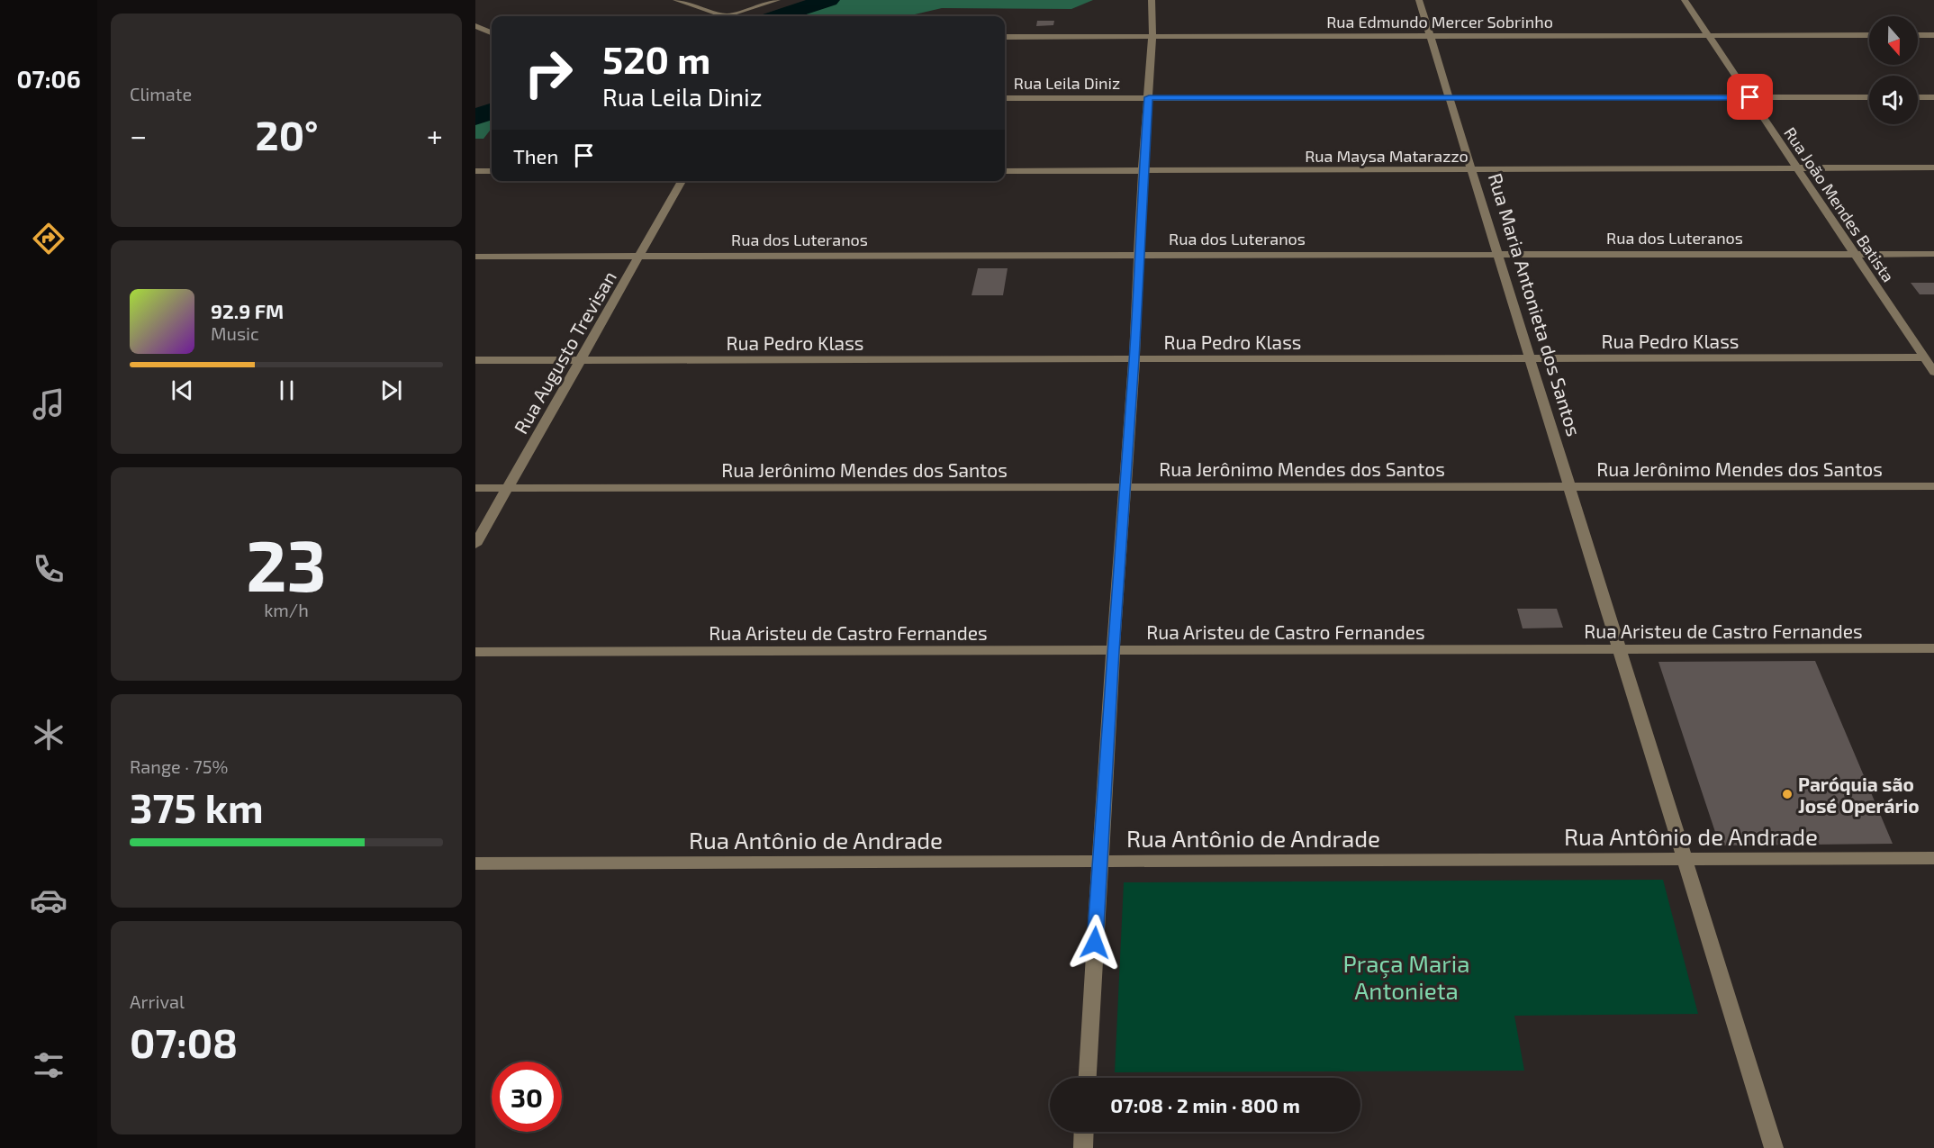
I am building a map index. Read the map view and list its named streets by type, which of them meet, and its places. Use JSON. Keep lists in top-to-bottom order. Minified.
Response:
{"streets":{"street":["Rua Edmundo Mercer Sobrinho","Rua Leila Diniz","Rua Maysa Matarazzo","Rua João Mendes Batista","Rua dos Luteranos","Rua Maria Antonieta dos Santos","Rua Pedro Klass","Rua Augusto Trevisan","Rua Jerônimo Mendes dos Santos","Rua Aristeu de Castro Fernandes","Rua Antônio de Andrade"]},"crossings":[["Rua Edmundo Mercer Sobrinho","Rua João Mendes Batista"],["Rua Edmundo Mercer Sobrinho","Rua Maria Antonieta dos Santos"],["Rua Leila Diniz","Rua João Mendes Batista"],["Rua Leila Diniz","Rua Maria Antonieta dos Santos"],["Rua Maysa Matarazzo","Rua João Mendes Batista"],["Rua Maysa Matarazzo","Rua Maria Antonieta dos Santos"],["Rua João Mendes Batista","Rua dos Luteranos"],["Rua João Mendes Batista","Rua Pedro Klass"],["Rua dos Luteranos","Rua Maria Antonieta dos Santos"],["Rua dos Luteranos","Rua Augusto Trevisan"],["Rua Maria Antonieta dos Santos","Rua Pedro Klass"],["Rua Maria Antonieta dos Santos","Rua Jerônimo Mendes dos Santos"],["Rua Maria Antonieta dos Santos","Rua Aristeu de Castro Fernandes"],["Rua Maria Antonieta dos Santos","Rua Antônio de Andrade"],["Rua Pedro Klass","Rua Augusto Trevisan"],["Rua Augusto Trevisan","Rua Jerônimo Mendes dos Santos"]],"parks":["Praça Maria Antonieta"],"places":["Paróquia são José Operário"],"north":"bottom","page":{"tabs":"07:06","tile":["Climate",["23","km/h"],["Range · 75%","375 km"],["Arrival","07:08"]],"turn":["520 m","Rua Leila Diniz"],"heat":["−","20°","+"],"then":"Then","song":["92.9 FM","Music"],"limit":"30","trip":"07:08 · 2 min · 800 m"}}
